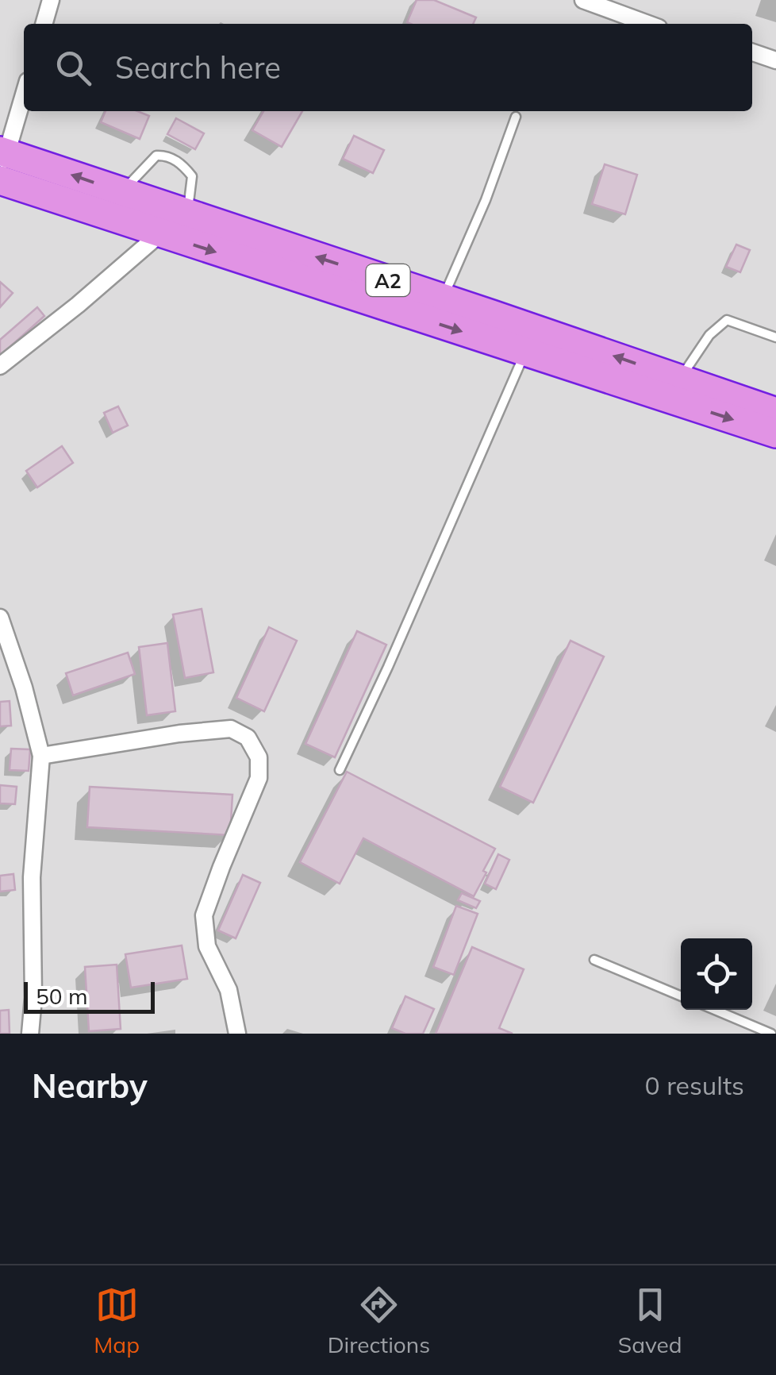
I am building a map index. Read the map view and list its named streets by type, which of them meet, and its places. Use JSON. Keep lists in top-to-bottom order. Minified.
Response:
{"streets":{"highway":["A2"]},"scale_bar":"50 m","page":{"search":"Search here","scale":"50 m","heading":["Nearby","0 results"],"nav":["Map","Directions","Saved"]}}
